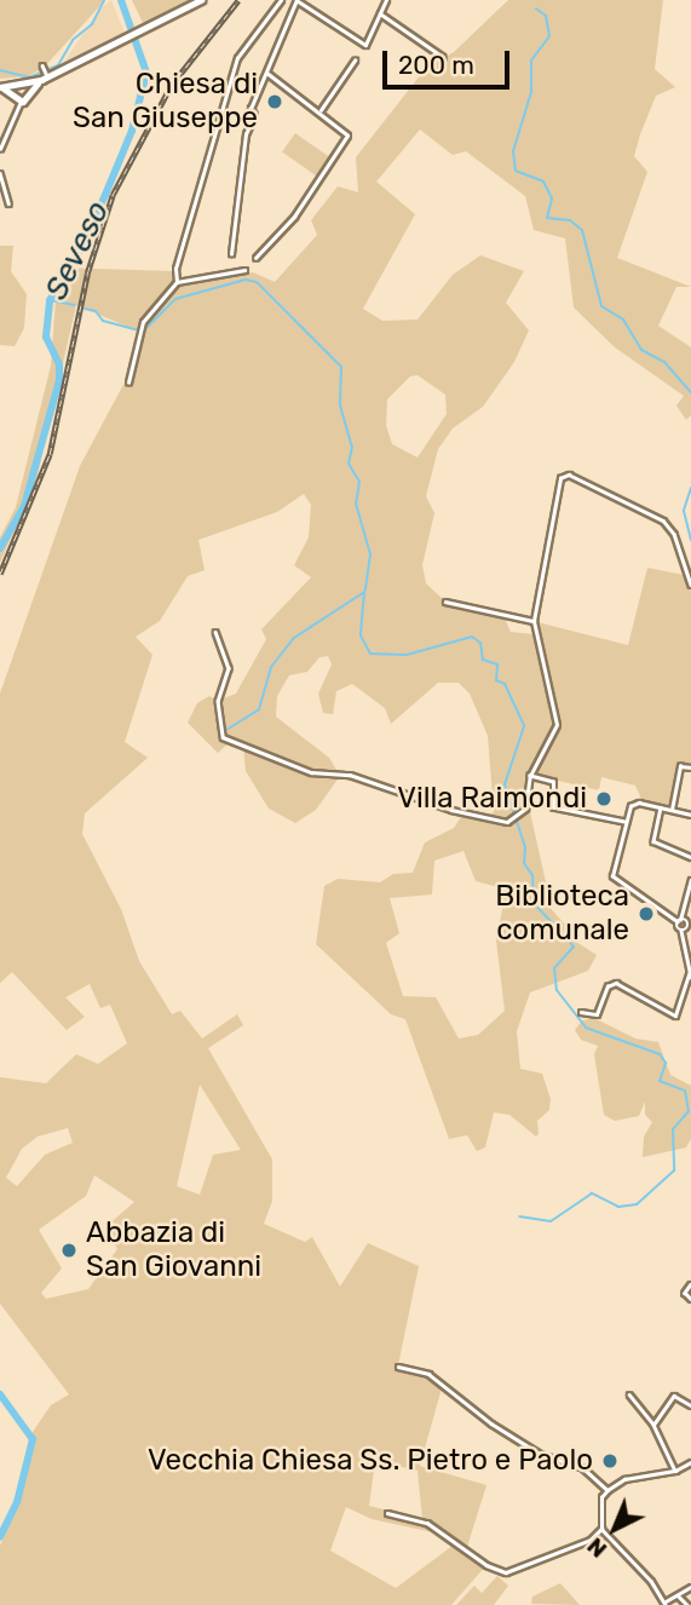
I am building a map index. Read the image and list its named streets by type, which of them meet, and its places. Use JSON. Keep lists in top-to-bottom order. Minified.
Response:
{"water":["Seveso"],"places":["Chiesa di San Giuseppe","Villa Raimondi","Biblioteca comunale","Abbazia di San Giovanni","Vecchia Chiesa Ss. Pietro e Paolo"],"scale_bar":"200 m","north":"bottom left"}
